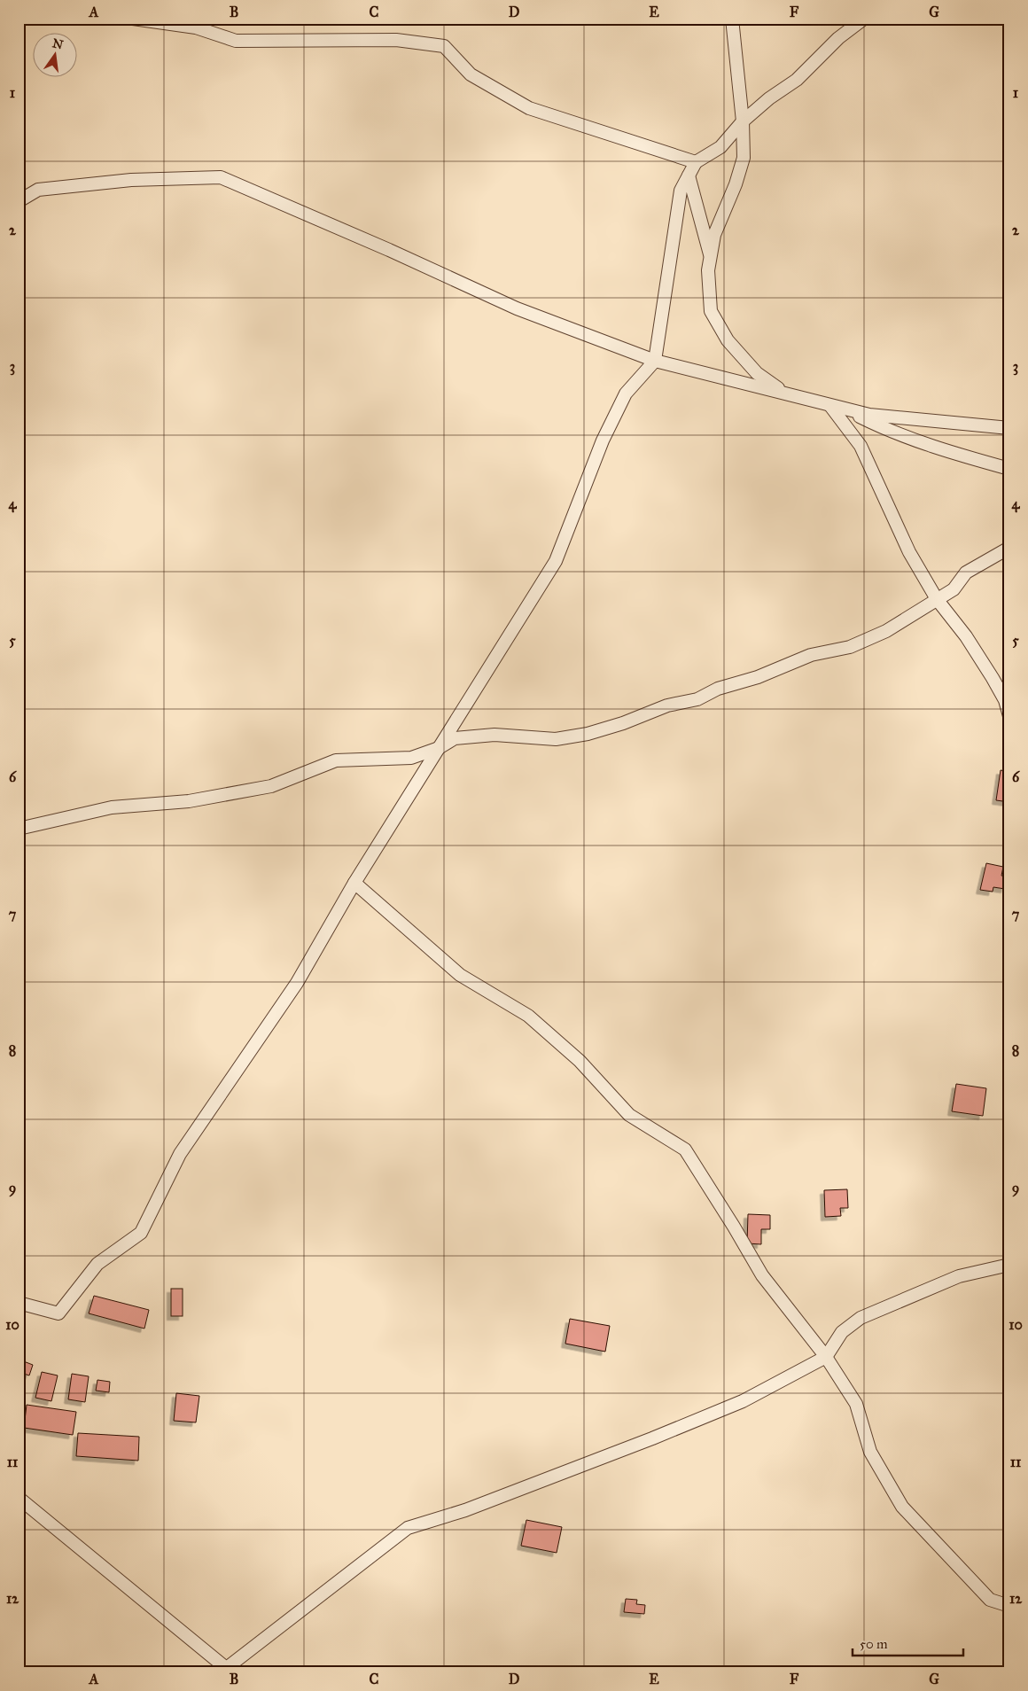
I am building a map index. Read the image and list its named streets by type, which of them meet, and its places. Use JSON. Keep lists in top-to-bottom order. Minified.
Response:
{"scale_bar":"50 m","north":"top","grid":{"columns":["A","B","C","D","E","F","G"],"rows":["1","2","3","4","5","6","7","8","9","10","11","12"]}}
